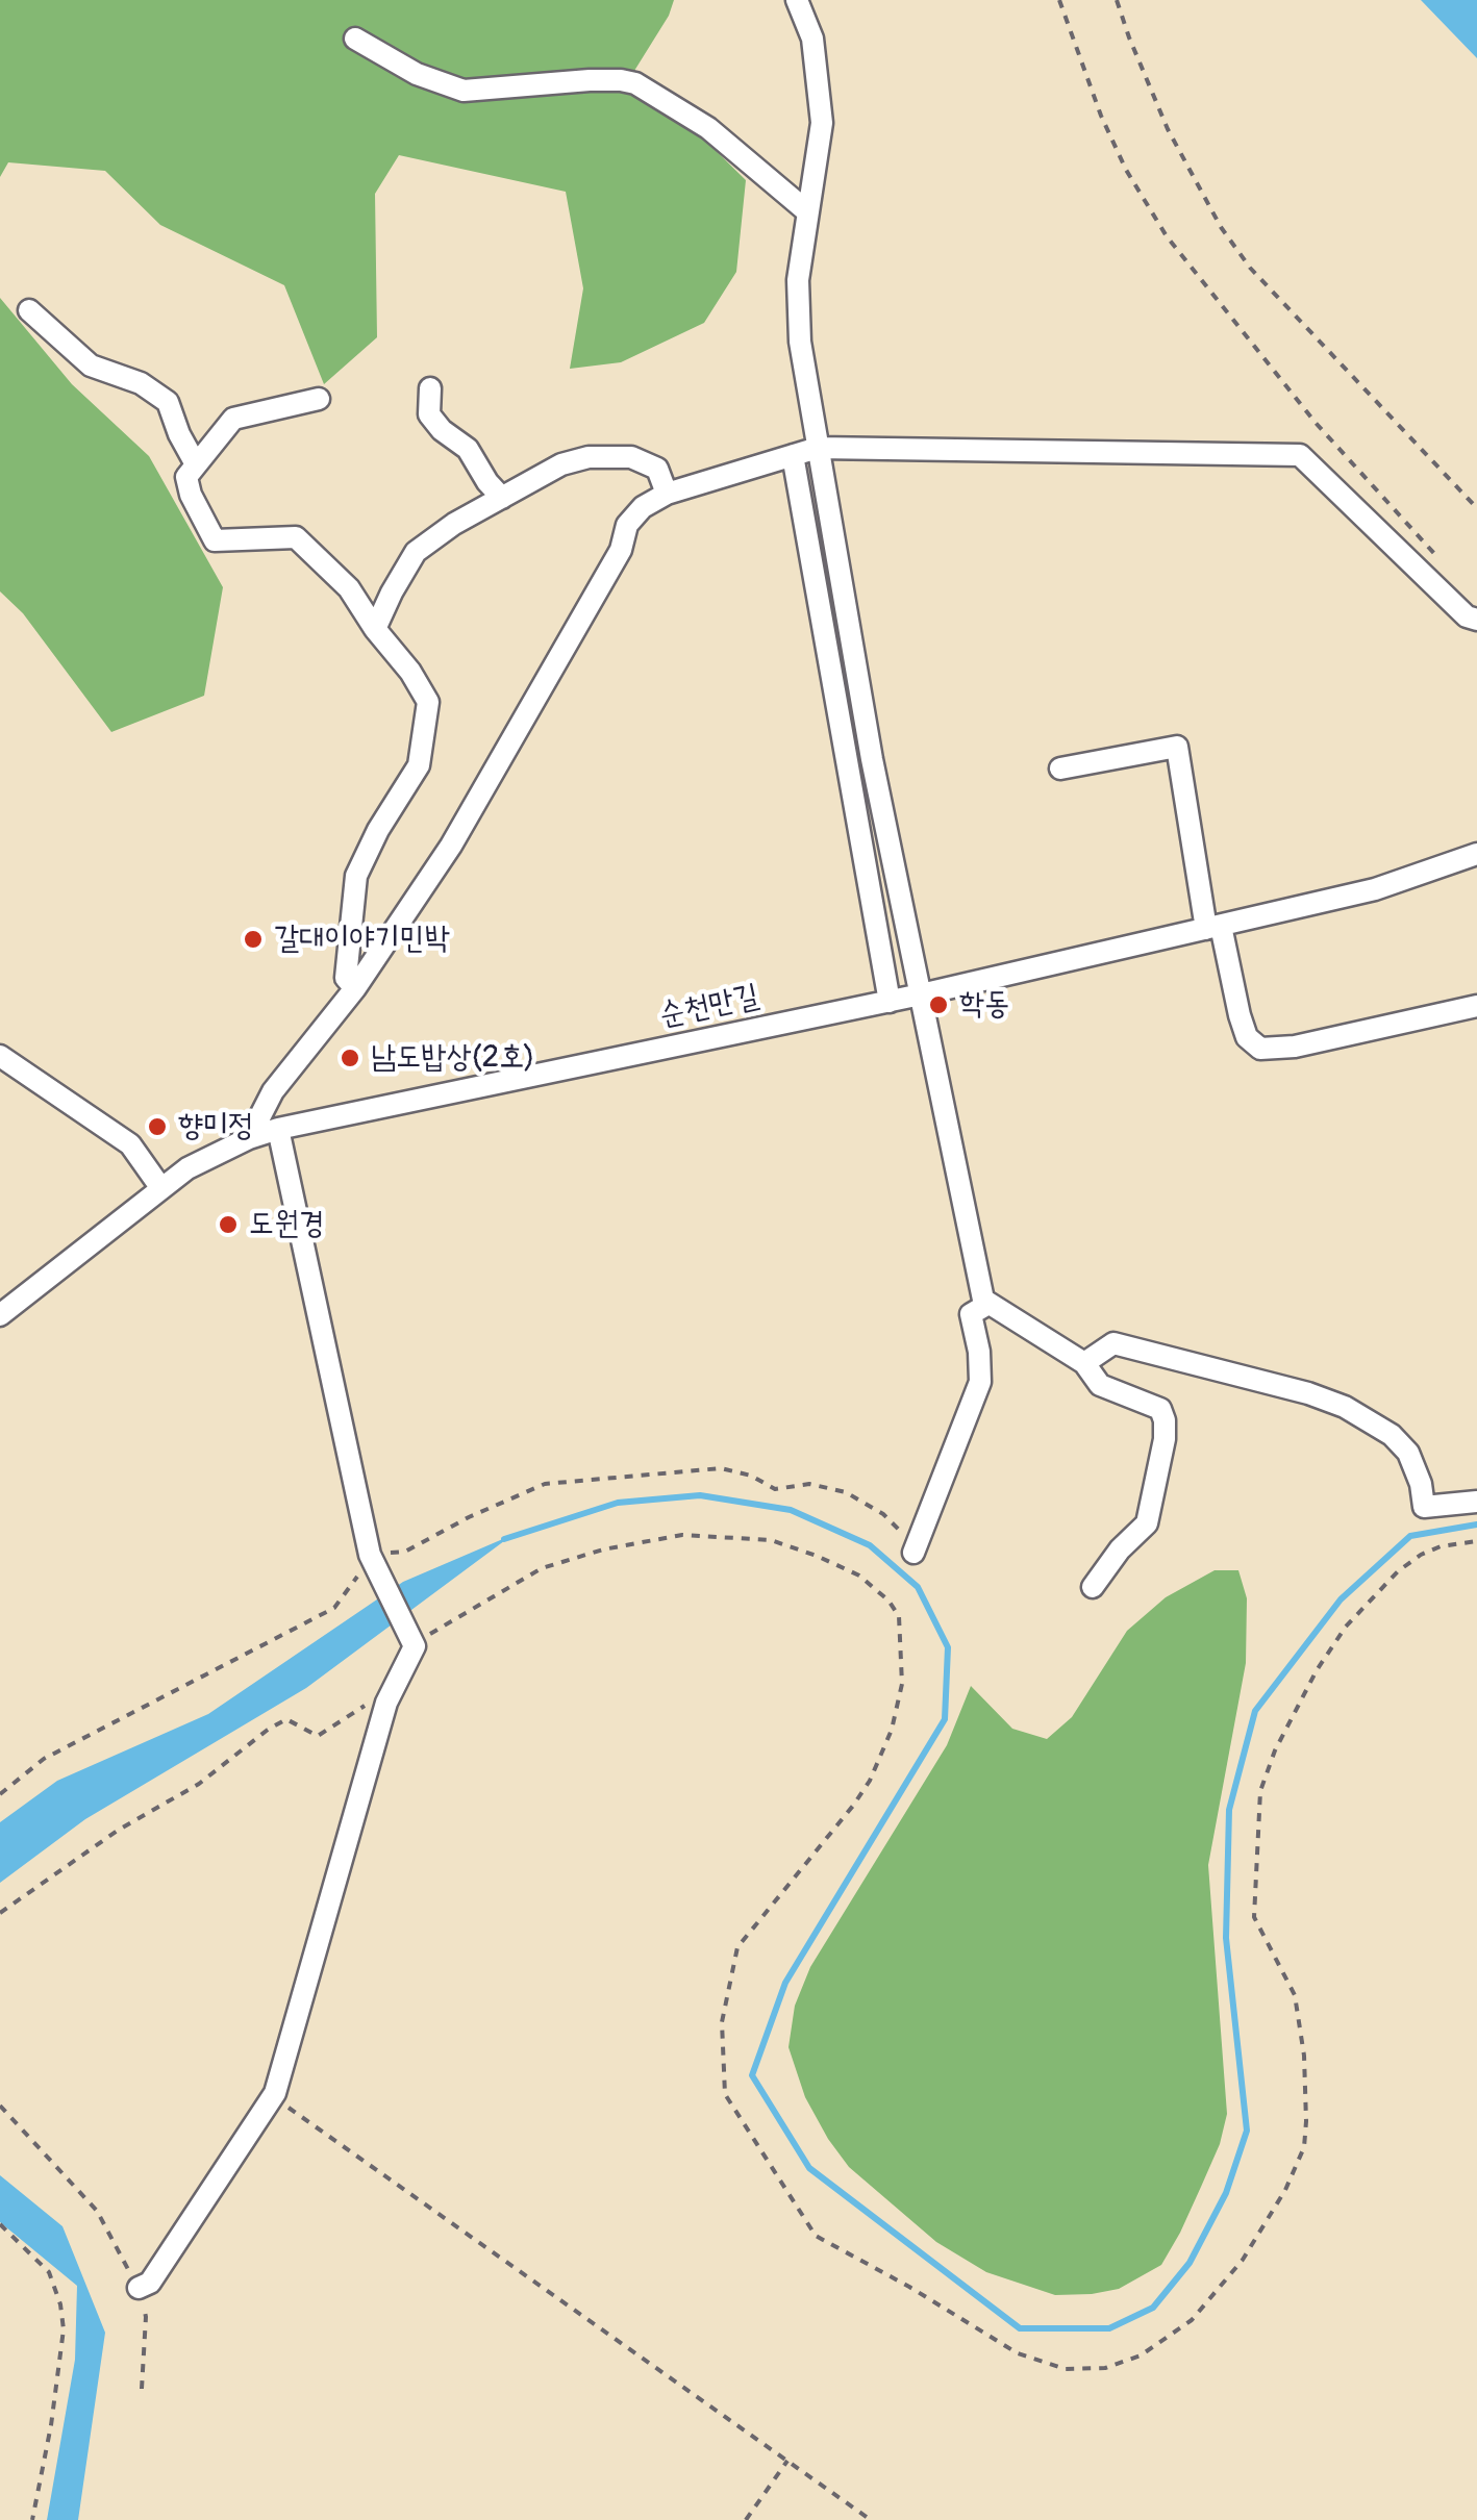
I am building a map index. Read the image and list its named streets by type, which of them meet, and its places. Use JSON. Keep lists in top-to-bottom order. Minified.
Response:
{"streets":{"street":["순천만길"]},"places":["갈대이야기민박","학동","남도밥상(2호)","향미정","도원경"]}
